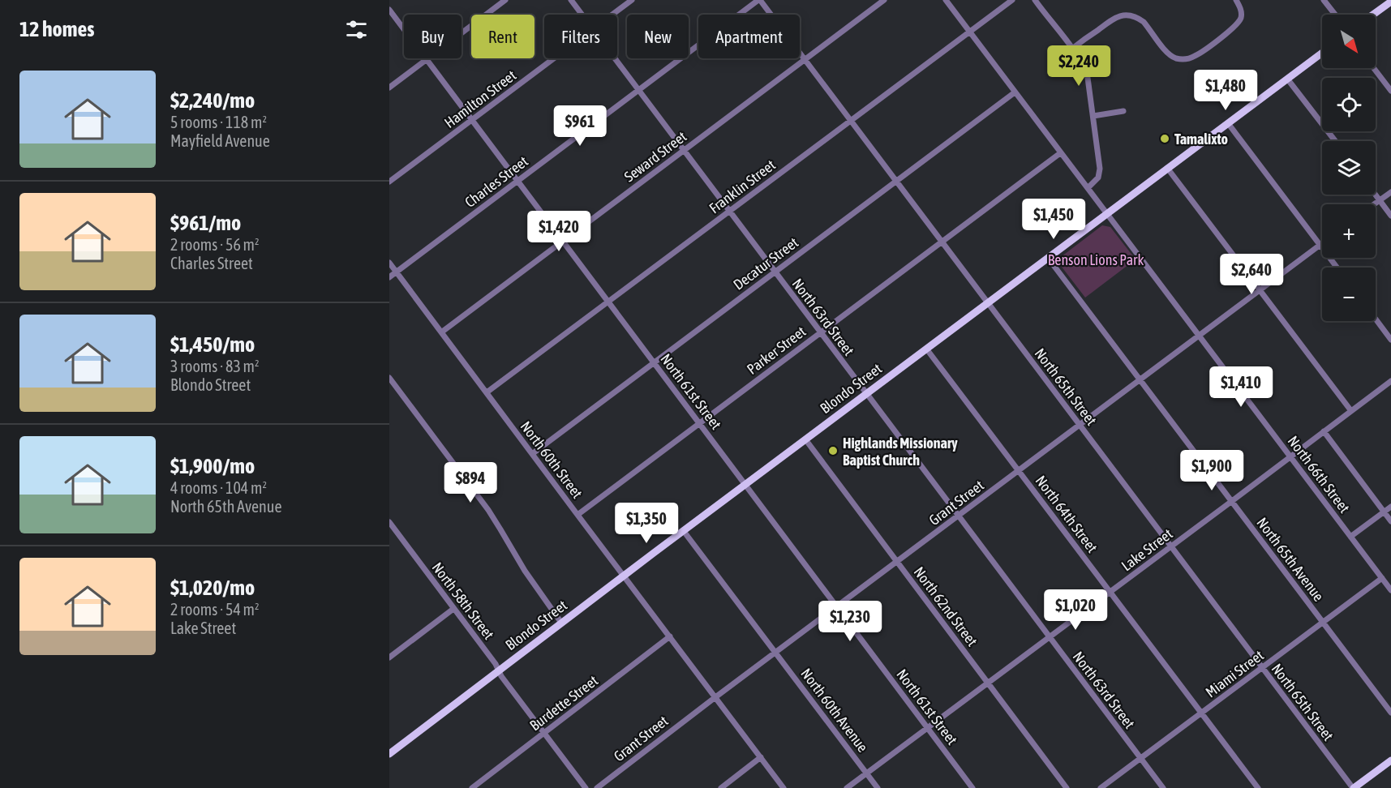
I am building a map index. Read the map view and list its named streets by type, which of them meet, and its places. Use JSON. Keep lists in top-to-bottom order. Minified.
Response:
{"streets":{"main road":["Blondo Street"],"street":["Hamilton Street","Seward Street","Charles Street","Franklin Street","Decatur Street","North 63rd Street","Parker Street","North 65th Street","North 61st Street","North 60th Street","North 66th Street","Grant Street","North 64th Street","Lake Street","North 65th Avenue","North 58th Street","North 62nd Street","Miami Street","Burdette Street","North 60th Avenue"]},"crossings":[["Hamilton Street","North 61st Street"],["Seward Street","North 63rd Street"],["Seward Street","North 65th Street"],["Seward Street","North 61st Street"],["Seward Street","North 60th Street"],["Charles Street","North 63rd Street"],["Charles Street","North 65th Street"],["Charles Street","North 61st Street"],["Charles Street","North 60th Street"],["Franklin Street","North 63rd Street"],["Franklin Street","North 65th Street"],["Franklin Street","North 61st Street"],["Franklin Street","North 60th Street"],["Franklin Street","North 66th Street"],["Decatur Street","North 63rd Street"],["Decatur Street","North 65th Street"],["Decatur Street","North 61st Street"],["Decatur Street","North 60th Street"],["Decatur Street","North 66th Street"],["North 63rd Street","Parker Street"],["North 63rd Street","Blondo Street"],["North 63rd Street","Grant Street"],["North 63rd Street","Lake Street"],["North 63rd Street","Miami Street"],["Parker Street","North 65th Street"],["Parker Street","North 61st Street"],["Parker Street","North 60th Street"],["Parker Street","North 66th Street"],["North 65th Street","Blondo Street"],["North 65th Street","Grant Street"],["North 65th Street","Lake Street"],["North 65th Street","Miami Street"],["Blondo Street","North 61st Street"],["Blondo Street","North 60th Street"],["Blondo Street","North 66th Street"],["Blondo Street","North 64th Street"],["Blondo Street","North 65th Avenue"],["Blondo Street","North 58th Street"],["Blondo Street","North 62nd Street"],["Blondo Street","North 60th Avenue"],["North 61st Street","Grant Street"],["North 61st Street","Lake Street"],["North 60th Street","Grant Street"],["North 60th Street","Burdette Street"],["North 66th Street","Grant Street"],["North 66th Street","Lake Street"],["North 66th Street","Miami Street"],["Grant Street","North 64th Street"],["Grant Street","North 65th Avenue"],["Grant Street","North 62nd Street"],["Grant Street","North 60th Avenue"],["North 64th Street","Lake Street"],["North 64th Street","Miami Street"],["Lake Street","North 65th Avenue"],["Lake Street","North 62nd Street"],["Lake Street","North 60th Avenue"],["North 65th Avenue","Miami Street"],["North 58th Street","Burdette Street"]],"parks":["Benson Lions Park"],"places":["Tamalixto","Highlands Missionary Baptist Church"],"north":"bottom right","page":{"heading":"12 homes","map_buttons":["+","−"],"chip":["Buy","Rent","Filters","New","Apartment"],"price":["$2,240","$1,480","$961","$1,450","$1,420","$2,640","$1,410","$1,900","$894","$1,350","$1,020","$1,230"],"list":[{"name":"$2,240/mo","note":"5 rooms · 118 m² · Mayfield Avenue"},{"name":"$961/mo","note":"2 rooms · 56 m² · Charles Street"},{"name":"$1,450/mo","note":"3 rooms · 83 m² · Blondo Street"},{"name":"$1,900/mo","note":"4 rooms · 104 m² · North 65th Avenue"},{"name":"$1,020/mo","note":"2 rooms · 54 m² · Lake Street"}]}}
